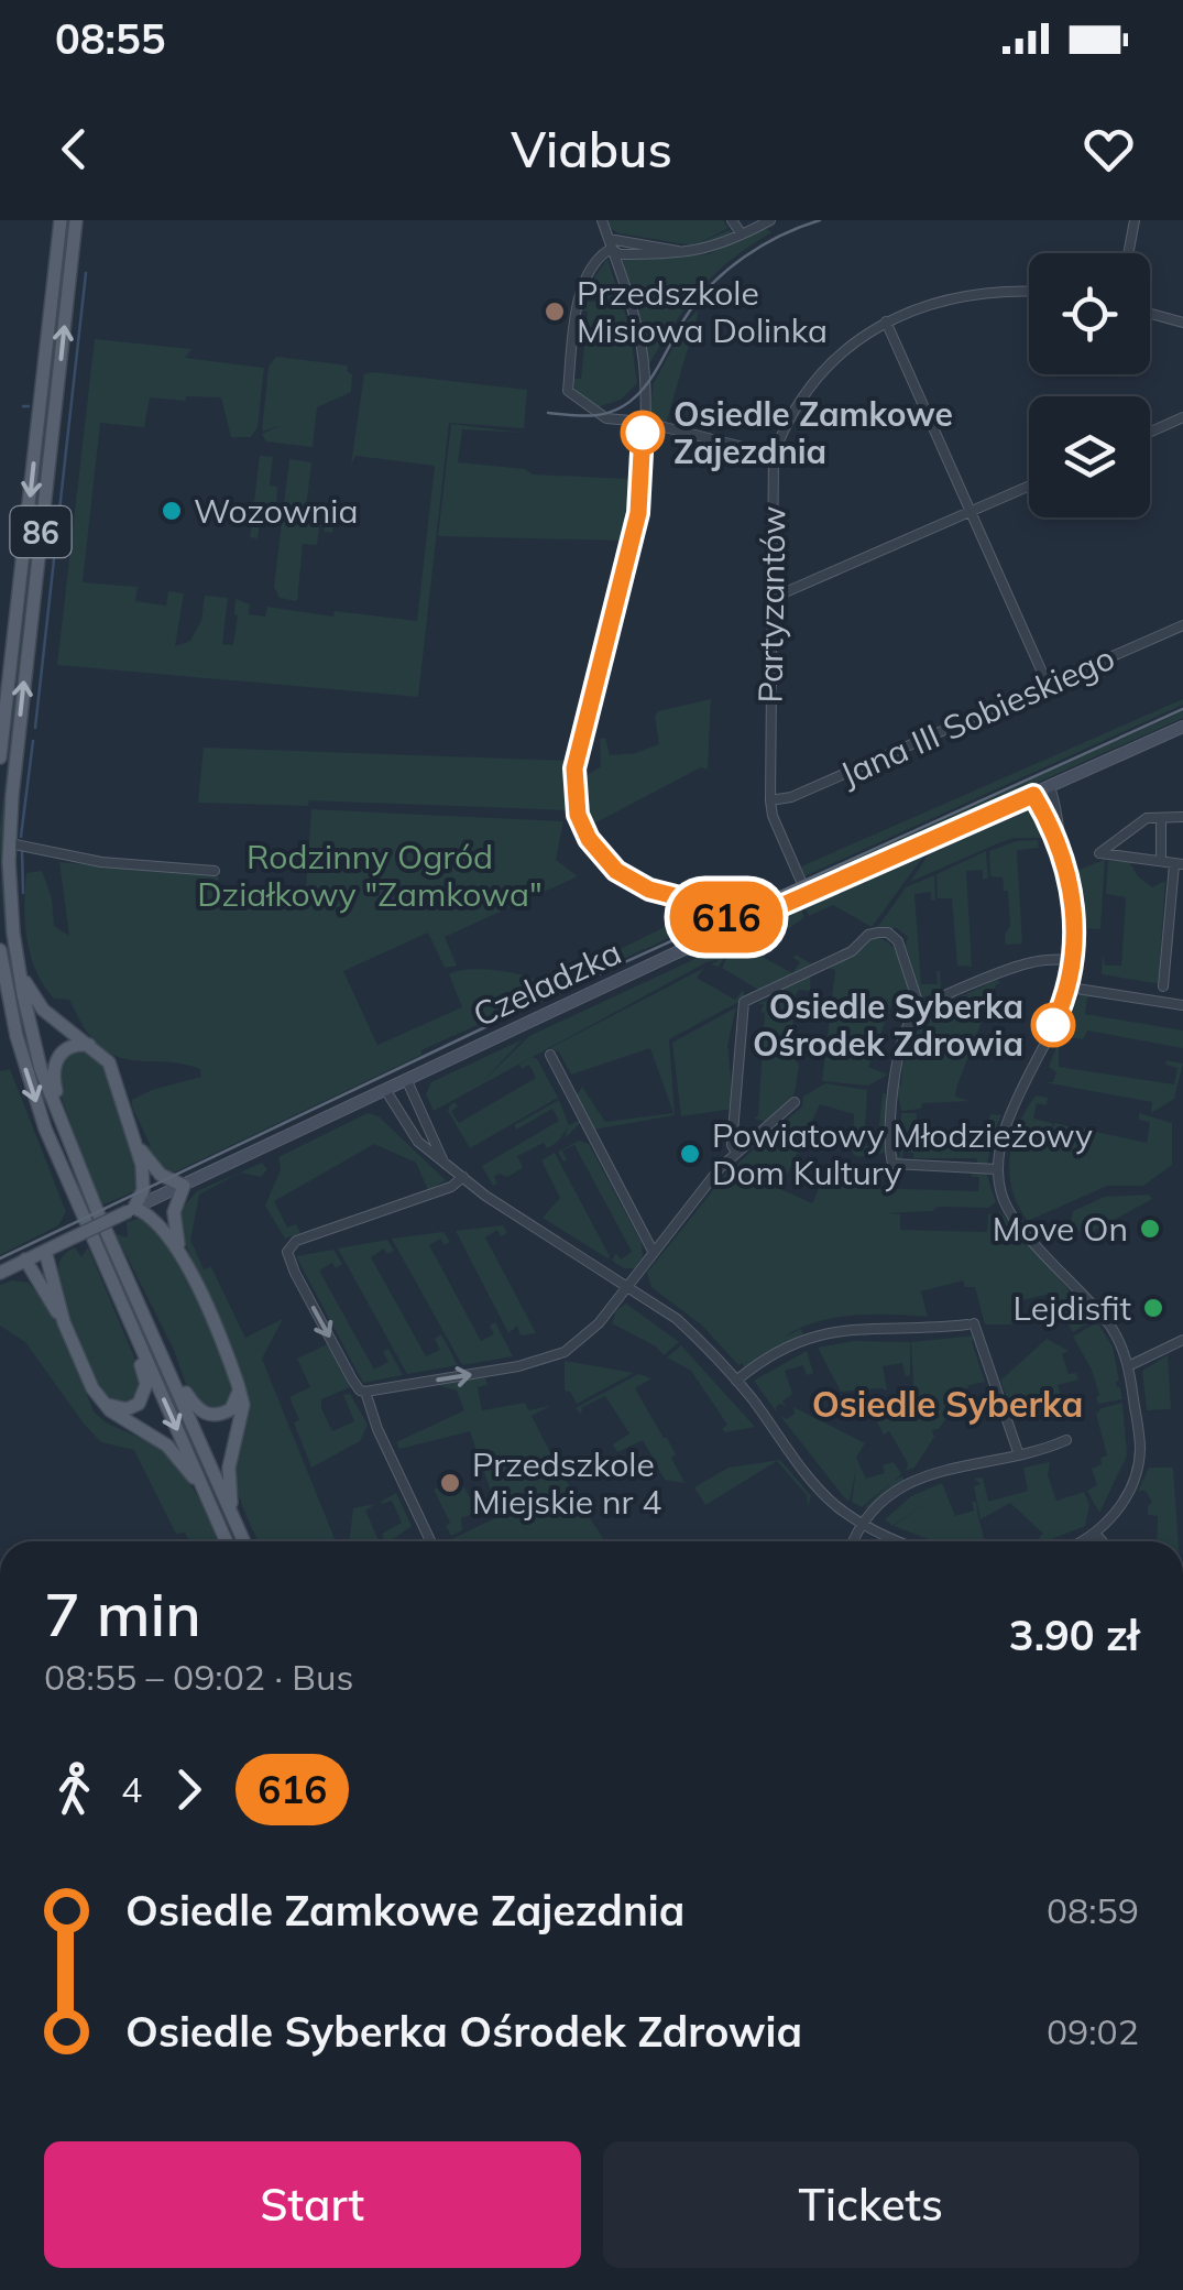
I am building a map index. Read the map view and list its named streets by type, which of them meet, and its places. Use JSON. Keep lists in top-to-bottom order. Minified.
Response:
{"streets":{"main road":["86","Czeladzka"],"street":["Partyzantów","Jana III Sobieskiego"]},"crossings":[["Partyzantów","Jana III Sobieskiego"],["Partyzantów","Czeladzka"]],"districts":["Osiedle Syberka"],"parks":["Rodzinny Ogród Działkowy \"Zamkowa\""],"places":["Przedszkole Misiowa Dolinka","Osiedle Zamkowe Zajezdnia","Wozownia","Osiedle Syberka Ośrodek Zdrowia","Powiatowy Młodzieżowy Dom Kultury","Move On","Lejdisfit","Przedszkole Miejskie nr 4"],"lines":["bus line 616"],"page":{"status":"08:55","header":"Viabus","on_map":"616","heading":["7 min","08:55 – 09:02 · Bus","3.90 zł"],"legs":["4","616"],"list":[{"name":"Osiedle Zamkowe Zajezdnia","value":"08:59"},{"name":"Osiedle Syberka Ośrodek Zdrowia","value":"09:02"}],"buttons":["Start","Tickets"]}}
